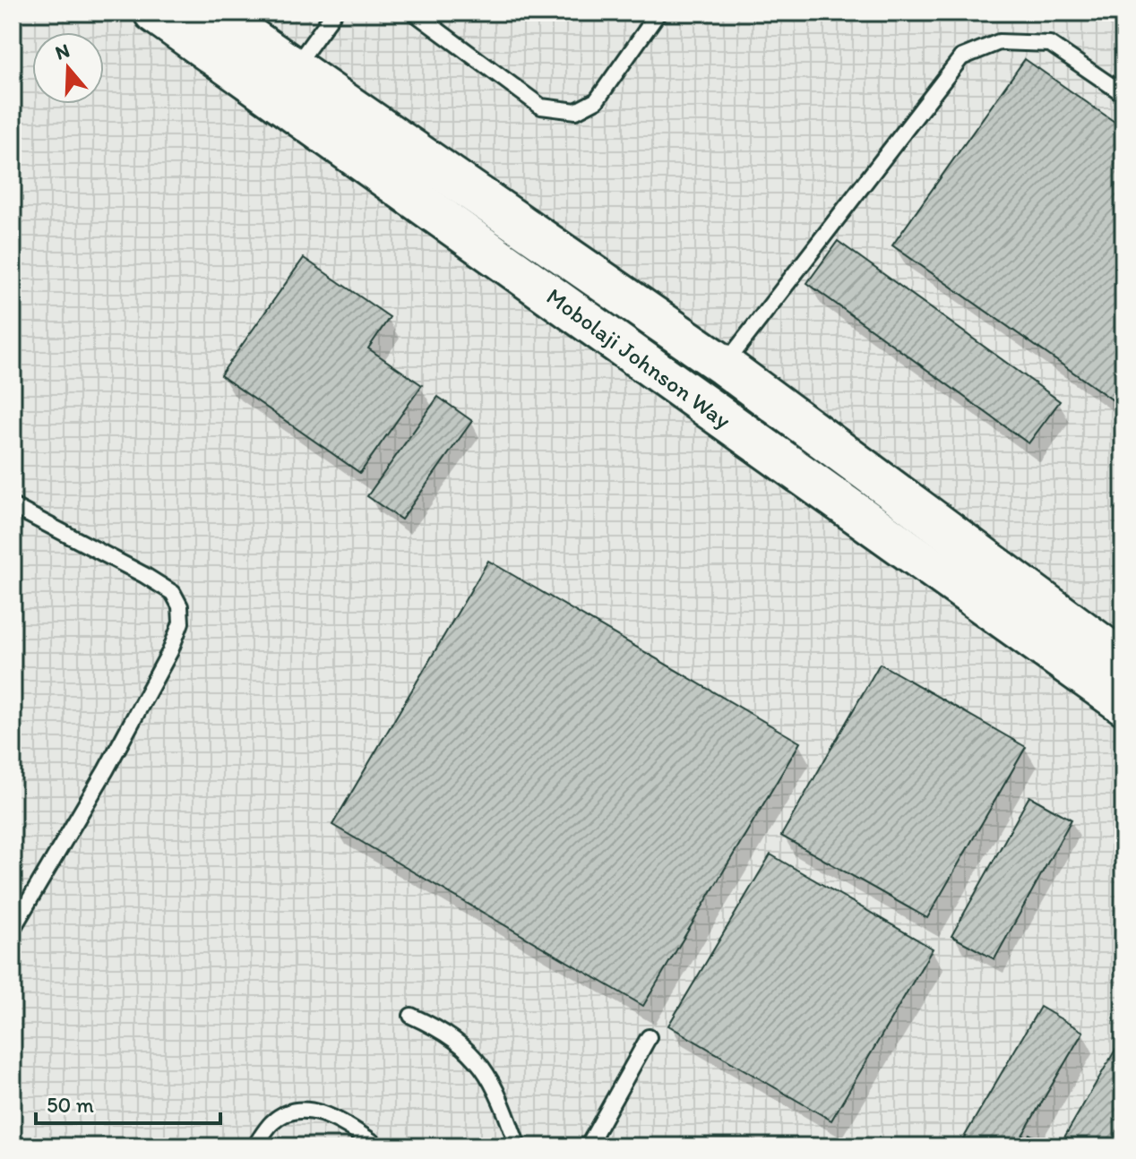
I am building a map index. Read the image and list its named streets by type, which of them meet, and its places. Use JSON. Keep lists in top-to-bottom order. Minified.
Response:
{"streets":{"street":["Mobolaji Johnson Way"]},"scale_bar":"50 m","north":"top"}
